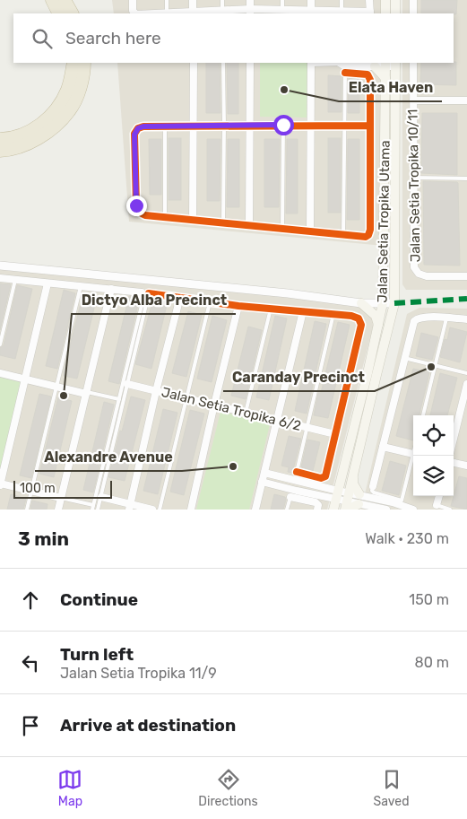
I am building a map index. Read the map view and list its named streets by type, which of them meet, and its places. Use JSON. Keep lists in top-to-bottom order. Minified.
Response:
{"streets":{"main road":["Jalan Setia Tropika Utama"],"street":["Jalan Setia Tropika 10/11","Jalan Setia Tropika 6/2"]},"places":["Elata Haven","Caranday Precinct","Dictyo Alba Precinct","Alexandre Avenue"],"scale_bar":"100 m","page":{"search":"Search here","scale":"100 m","heading":["3 min","Walk · 230 m"],"list":[["Continue","150 m"],["Turn left","Jalan Setia Tropika 11/9","80 m"],"Arrive at destination"],"nav":["Map","Directions","Saved"]}}
